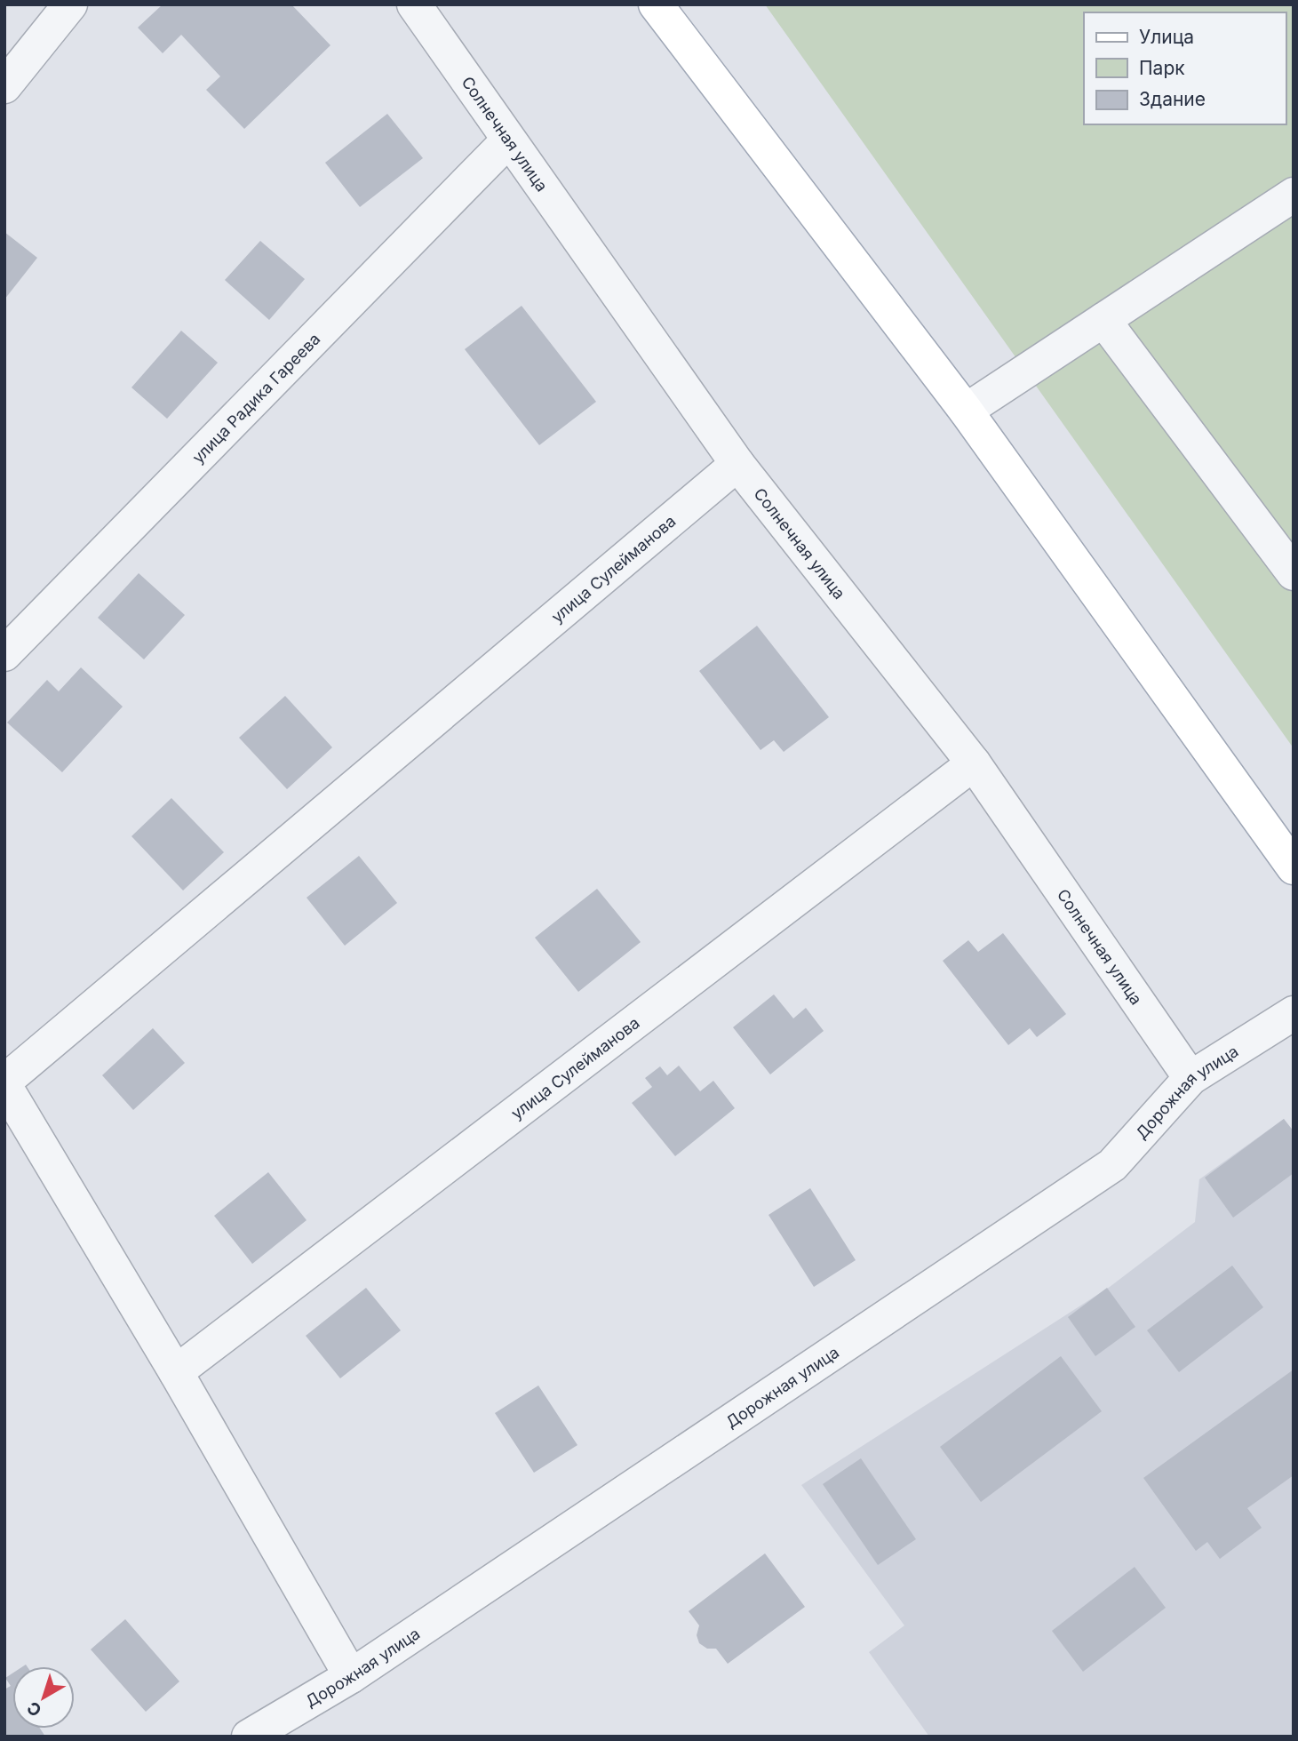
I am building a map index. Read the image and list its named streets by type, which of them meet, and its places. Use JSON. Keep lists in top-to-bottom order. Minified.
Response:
{"streets":{"street":["Солнечная улица","улица Радика Гареева","улица Сулейманова","Дорожная улица"]},"crossings":[["Солнечная улица","улица Радика Гареева"],["Солнечная улица","улица Сулейманова"],["Солнечная улица","Дорожная улица"]],"legend":["Улица","Парк","Здание"],"north":"bottom left"}
